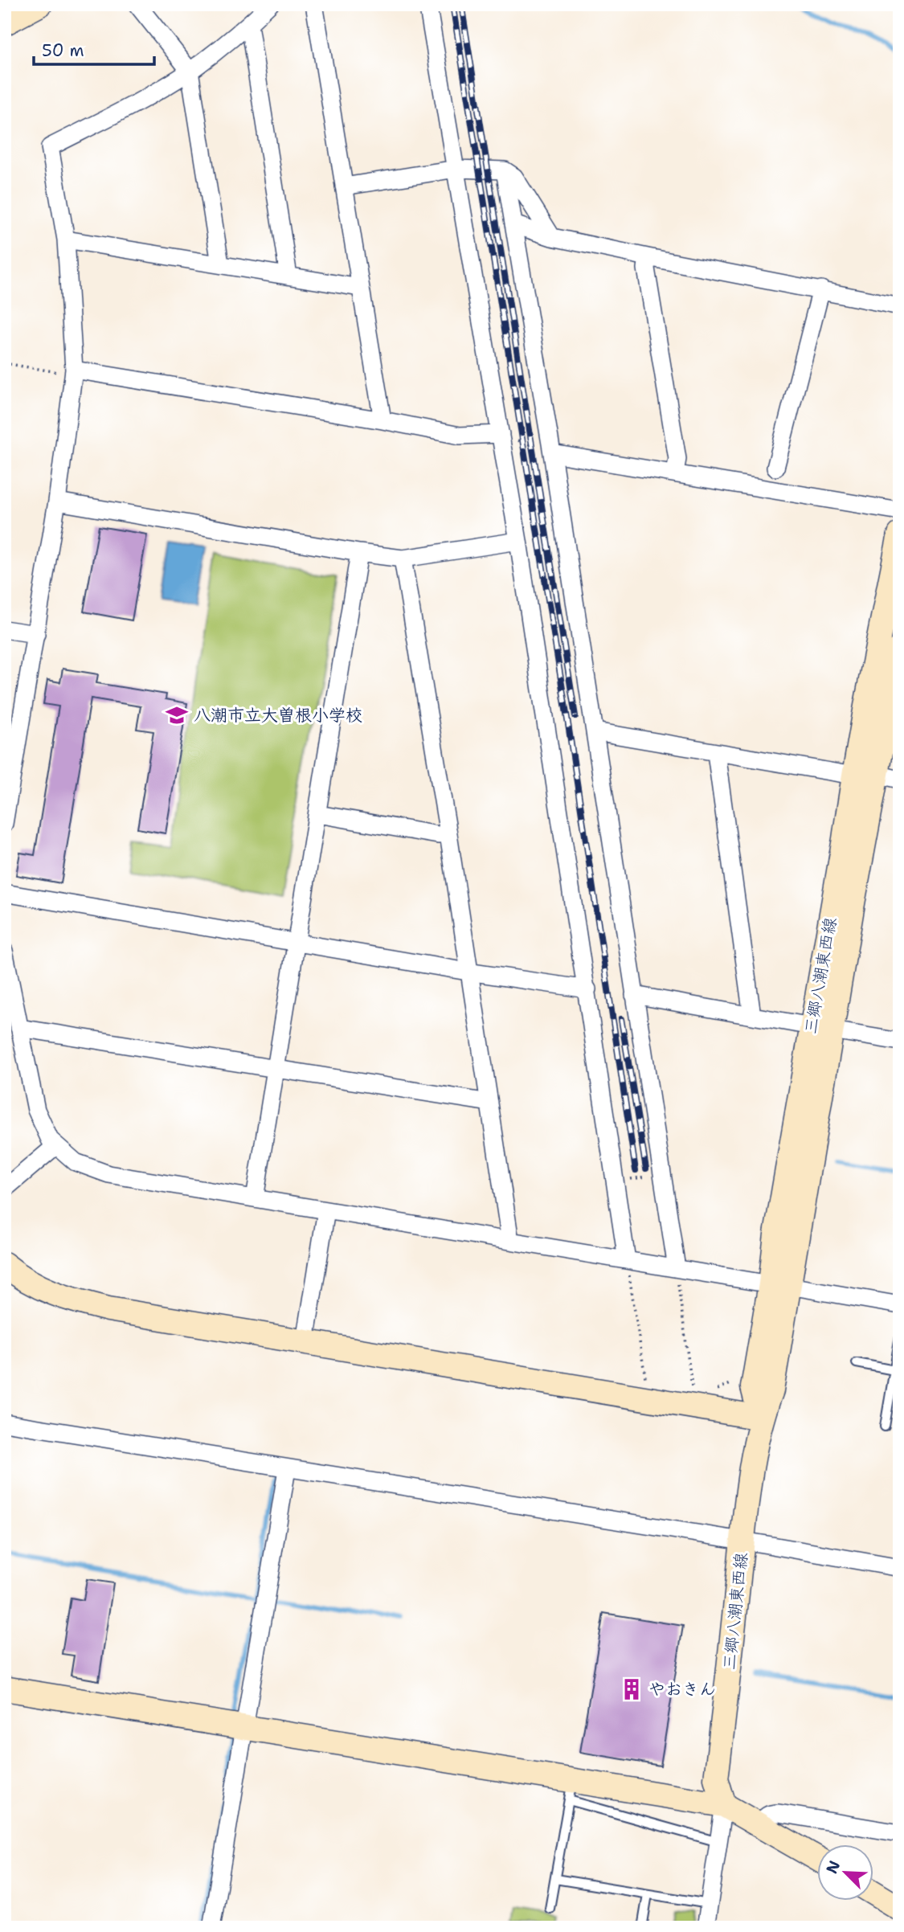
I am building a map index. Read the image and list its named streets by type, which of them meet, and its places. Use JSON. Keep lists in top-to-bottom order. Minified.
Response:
{"streets":{"street":["三郷八潮東西線"]},"places":{"school or university":["八潮市立大曽根小学校"],"building":["やおきん"]},"scale_bar":"50 m","north":"top left"}
